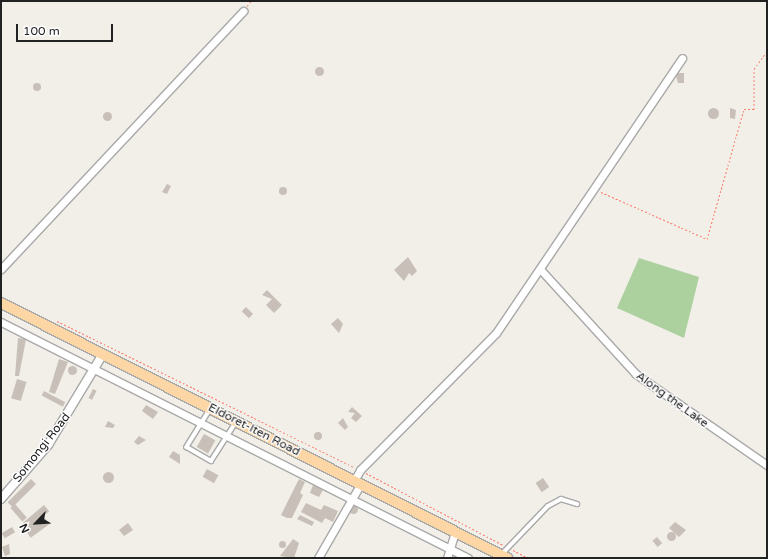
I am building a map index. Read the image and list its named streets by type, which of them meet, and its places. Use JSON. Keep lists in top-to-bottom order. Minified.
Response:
{"streets":{"main road":["Eldoret-Iten Road"],"street":["Along the Lake","Somongi Road"]},"crossings":[["Eldoret-Iten Road","Somongi Road"]],"scale_bar":"100 m","north":"bottom left"}
